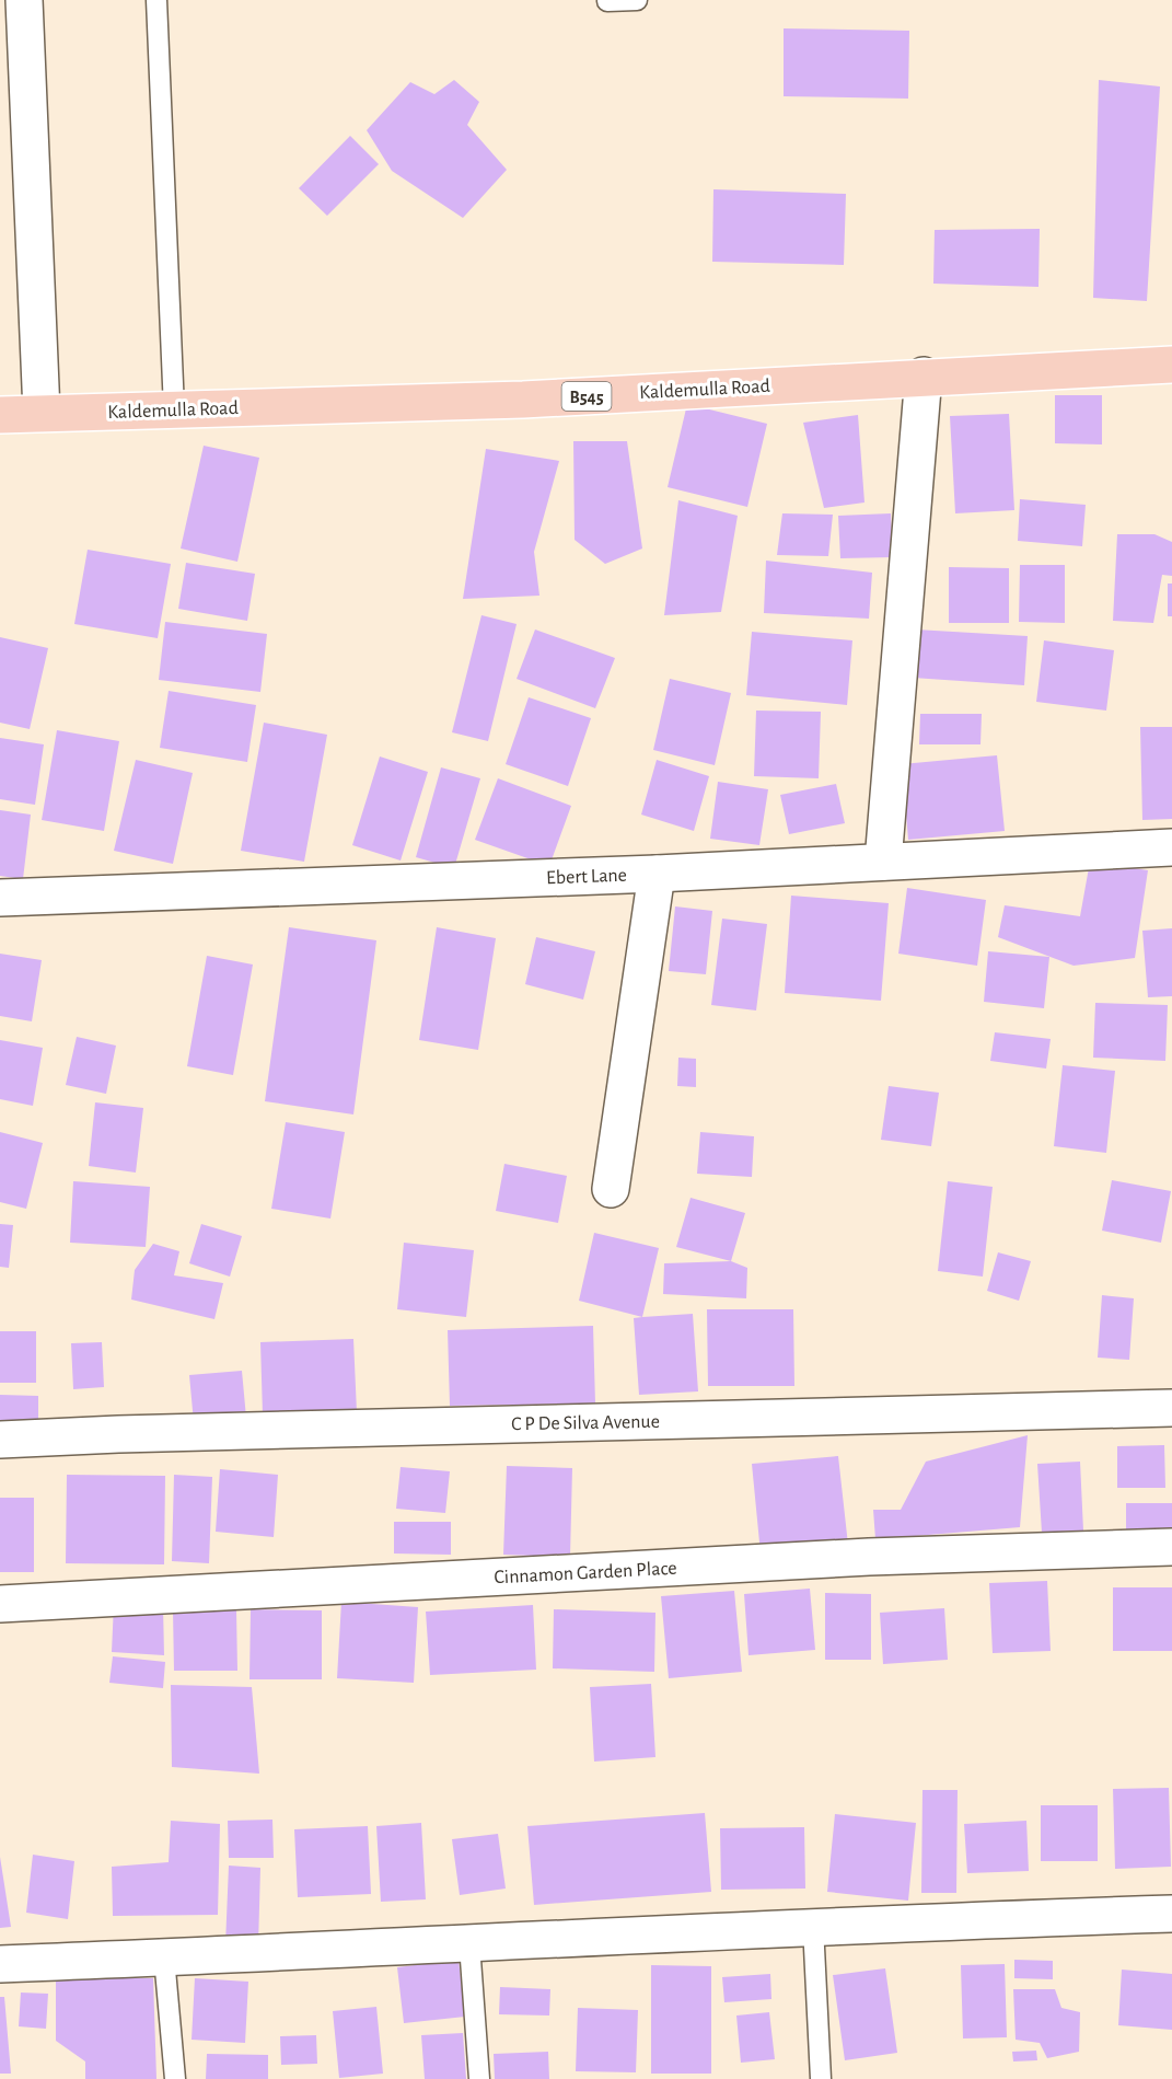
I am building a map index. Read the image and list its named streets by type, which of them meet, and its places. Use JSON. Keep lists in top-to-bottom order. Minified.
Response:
{"streets":{"main road":["Kaldemulla Road","B545"],"street":["Ebert Lane","C P De Silva Avenue","Cinnamon Garden Place"]}}
